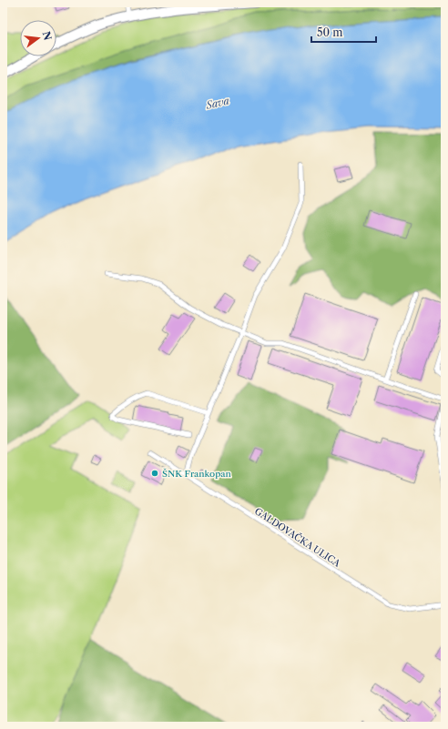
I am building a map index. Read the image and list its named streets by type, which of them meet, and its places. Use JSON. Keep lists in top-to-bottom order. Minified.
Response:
{"streets":{"lane":["GALDOVAČKA ULICA"]},"water":["Sava"],"places":["ŠNK Frankopan"],"scale_bar":"50 m","north":"right"}
